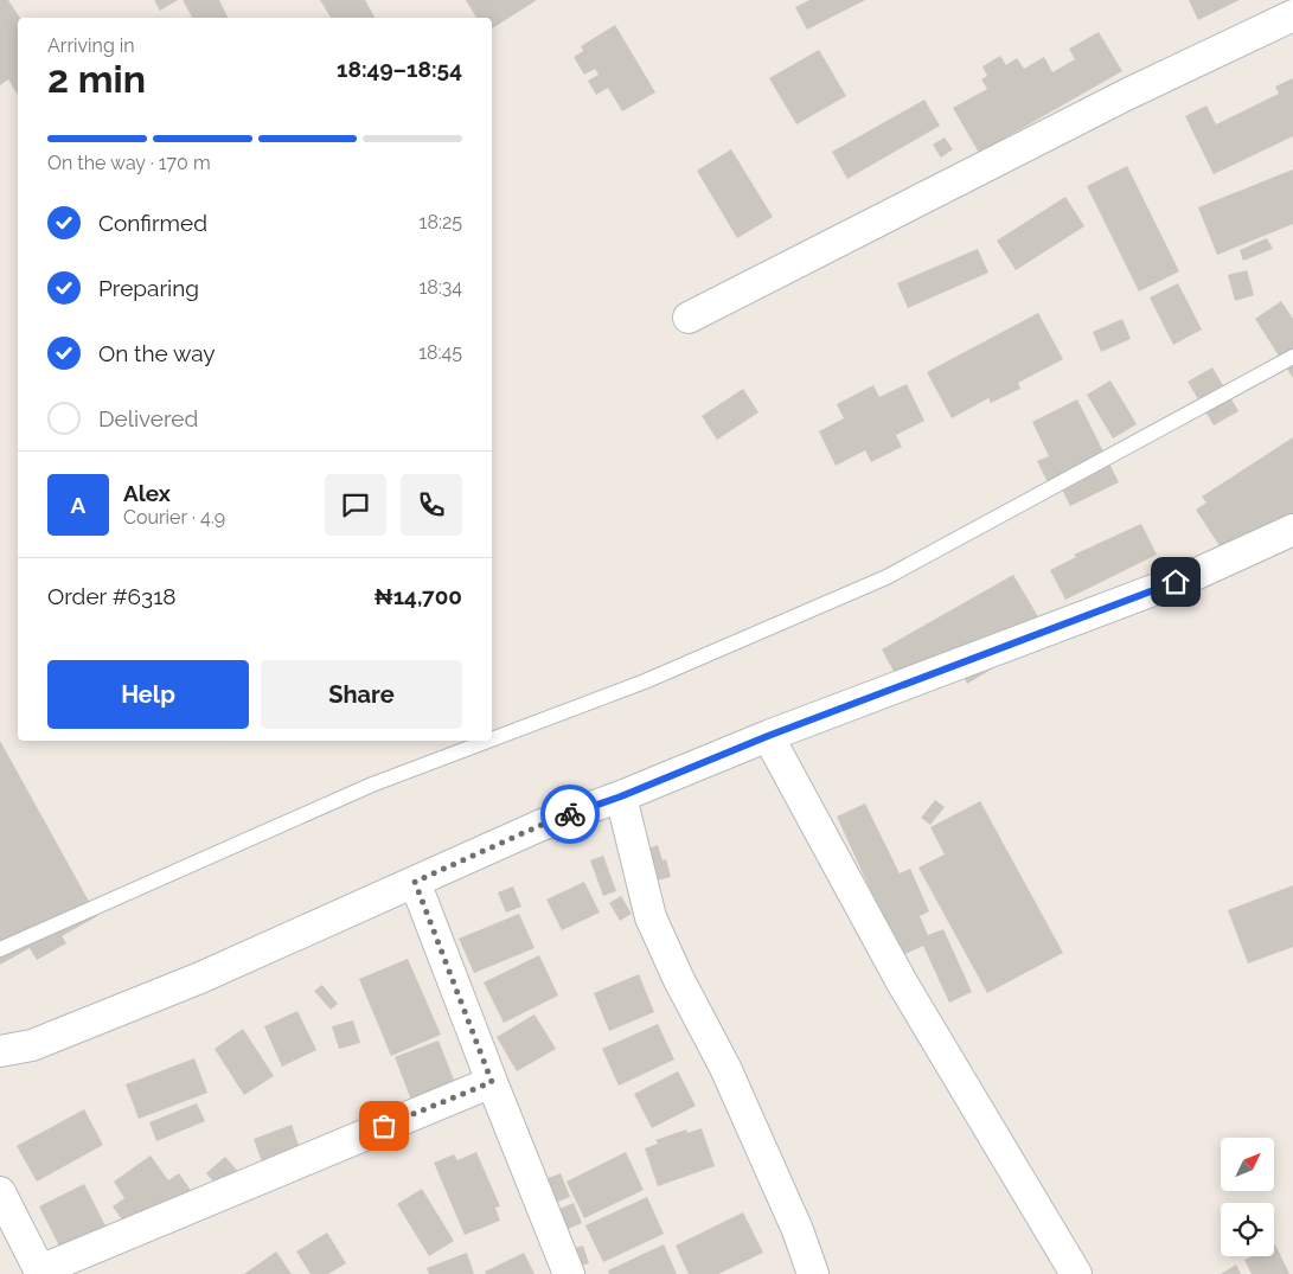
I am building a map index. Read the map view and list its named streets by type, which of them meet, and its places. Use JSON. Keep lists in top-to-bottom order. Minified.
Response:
{"north":"top right","page":{"heading":["2 min","Arriving in","18:49–18:54"],"panel":["Alex","Courier · 4.9","Order #6318","₦14,700"],"bar":"On the way · 170 m","list":[["Confirmed","18:25"],["Preparing","18:34"],["On the way","18:45"],"Delivered"],"round":"A","buttons":["Help","Share"]}}
